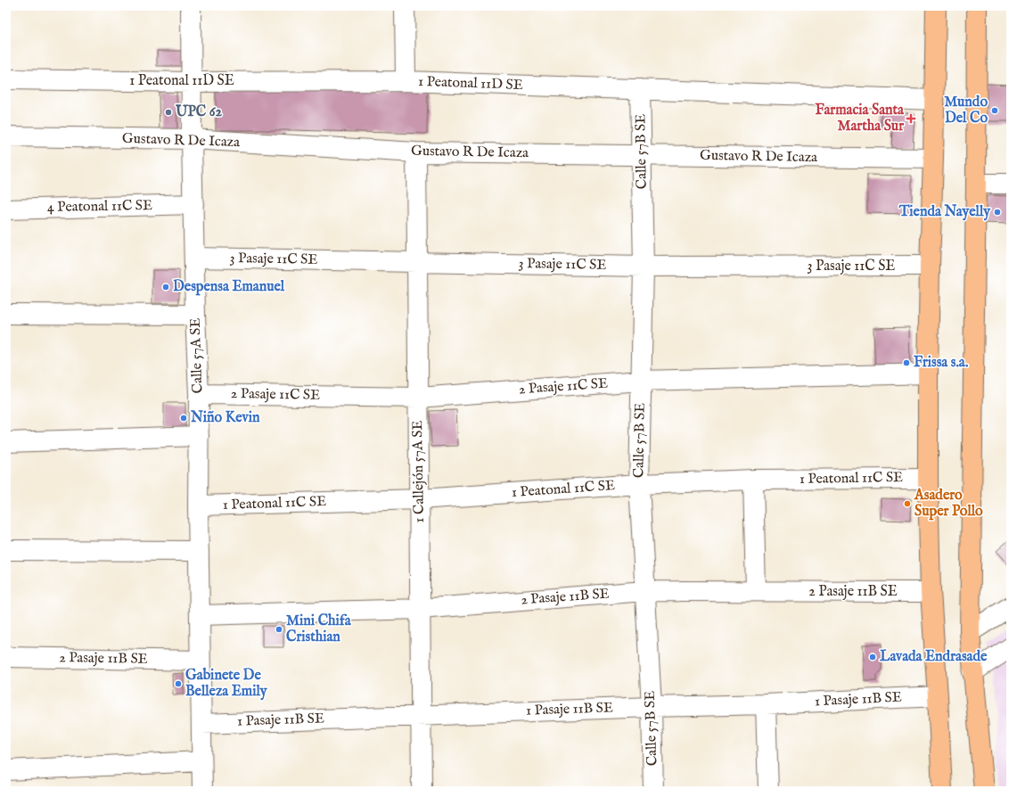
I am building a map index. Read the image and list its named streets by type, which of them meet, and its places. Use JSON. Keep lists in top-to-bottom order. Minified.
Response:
{"streets":{"street":["1 Peatonal 11D SE","Gustavo R De Icaza","Calle 57B SE","4 Peatonal 11C SE","3 Pasaje 11C SE","Calle 57A SE","2 Pasaje 11C SE","1 Callejón 57A SE","1 Peatonal 11C SE","2 Pasaje 11B SE","1 Pasaje 11B SE"]},"crossings":[["1 Peatonal 11D SE","Calle 57B SE"],["1 Peatonal 11D SE","Calle 57A SE"],["Gustavo R De Icaza","Calle 57B SE"],["Gustavo R De Icaza","Calle 57A SE"],["Gustavo R De Icaza","1 Callejón 57A SE"],["Calle 57B SE","3 Pasaje 11C SE"],["Calle 57B SE","2 Pasaje 11C SE"],["Calle 57B SE","1 Peatonal 11C SE"],["Calle 57B SE","2 Pasaje 11B SE"],["Calle 57B SE","1 Pasaje 11B SE"],["4 Peatonal 11C SE","Calle 57A SE"],["3 Pasaje 11C SE","Calle 57A SE"],["3 Pasaje 11C SE","1 Callejón 57A SE"],["Calle 57A SE","2 Pasaje 11C SE"],["Calle 57A SE","1 Peatonal 11C SE"],["Calle 57A SE","2 Pasaje 11B SE"],["Calle 57A SE","1 Pasaje 11B SE"],["2 Pasaje 11C SE","1 Callejón 57A SE"],["1 Callejón 57A SE","1 Peatonal 11C SE"],["1 Callejón 57A SE","2 Pasaje 11B SE"],["1 Callejón 57A SE","1 Pasaje 11B SE"]],"places":{"other":["Mundo Del Co","UPC 62","Tienda Nayelly","Despensa Emanuel","Frissa s.a.","Niño Kevin","Asadero Super Pollo","Mini Chifa Cristhian","Lavada Endrasade","Gabinete De Belleza Emily"],"health":["Farmacia Santa Martha Sur"]}}
